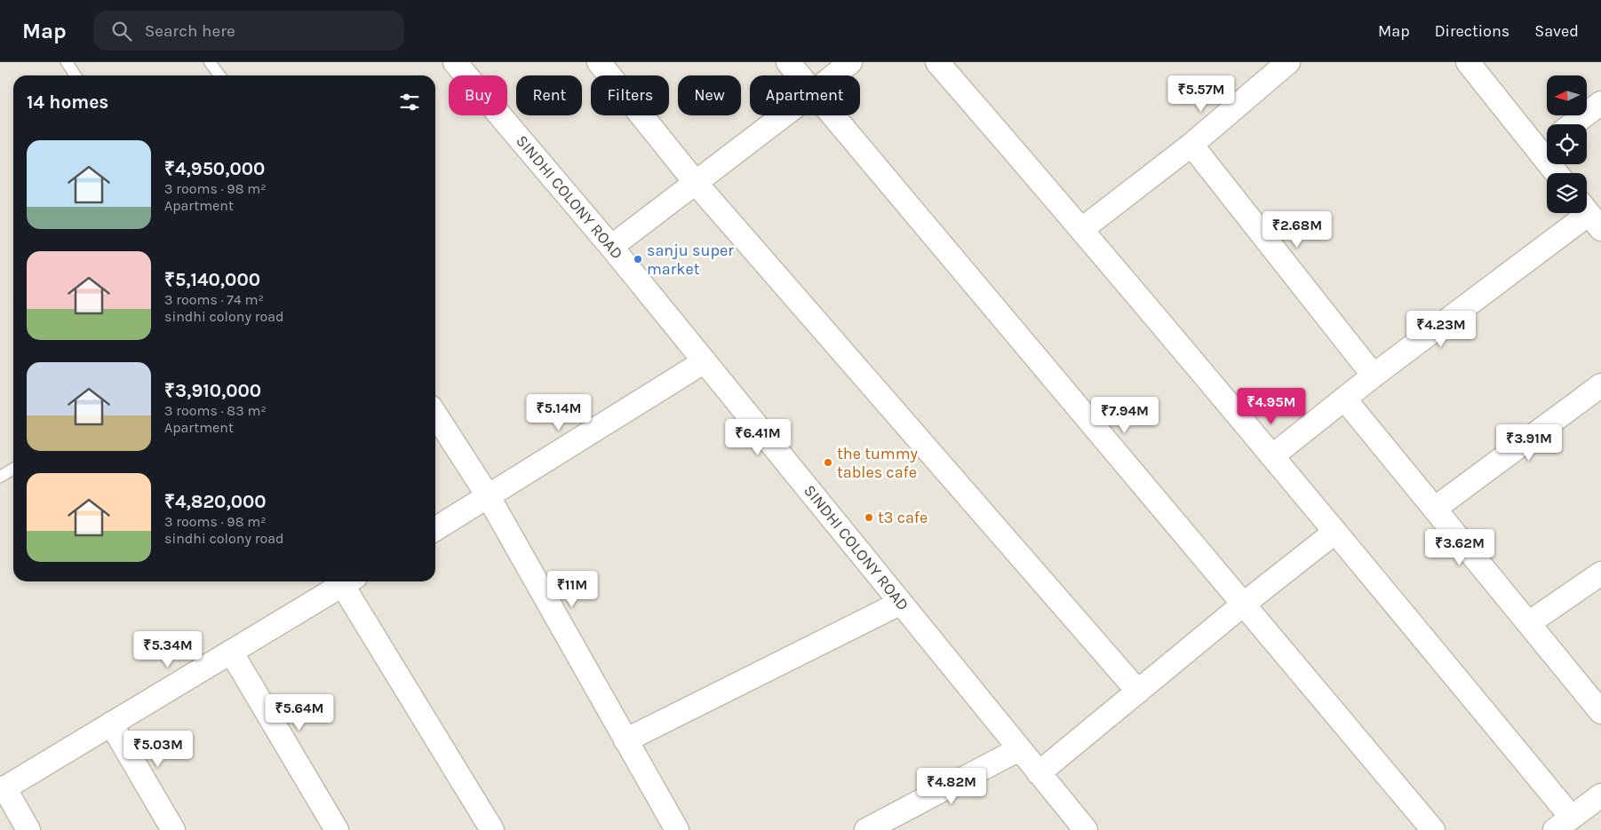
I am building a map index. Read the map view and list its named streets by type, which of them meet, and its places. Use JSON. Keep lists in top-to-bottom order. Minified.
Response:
{"streets":{"street":["SINDHI COLONY ROAD"]},"places":["sanju super market","the tummy tables cafe","t3 cafe"],"north":"left","page":{"header":"Map","search":"Search here","nav":["Map","Directions","Saved"],"price":["₹5.57M","₹2.68M","₹4.23M","₹4.95M","₹5.14M","₹7.94M","₹6.41M","₹3.91M","₹3.62M","₹11M","₹5.34M","₹5.64M","₹5.03M","₹4.82M"],"chip":["Buy","Rent","Filters","New","Apartment"],"heading":"14 homes","list":[{"name":"₹4,950,000","note":"3 rooms · 98 m² · Apartment"},{"name":"₹5,140,000","note":"3 rooms · 74 m² · sindhi colony road"},{"name":"₹3,910,000","note":"3 rooms · 83 m² · Apartment"},{"name":"₹4,820,000","note":"3 rooms · 98 m² · sindhi colony road"}]}}
